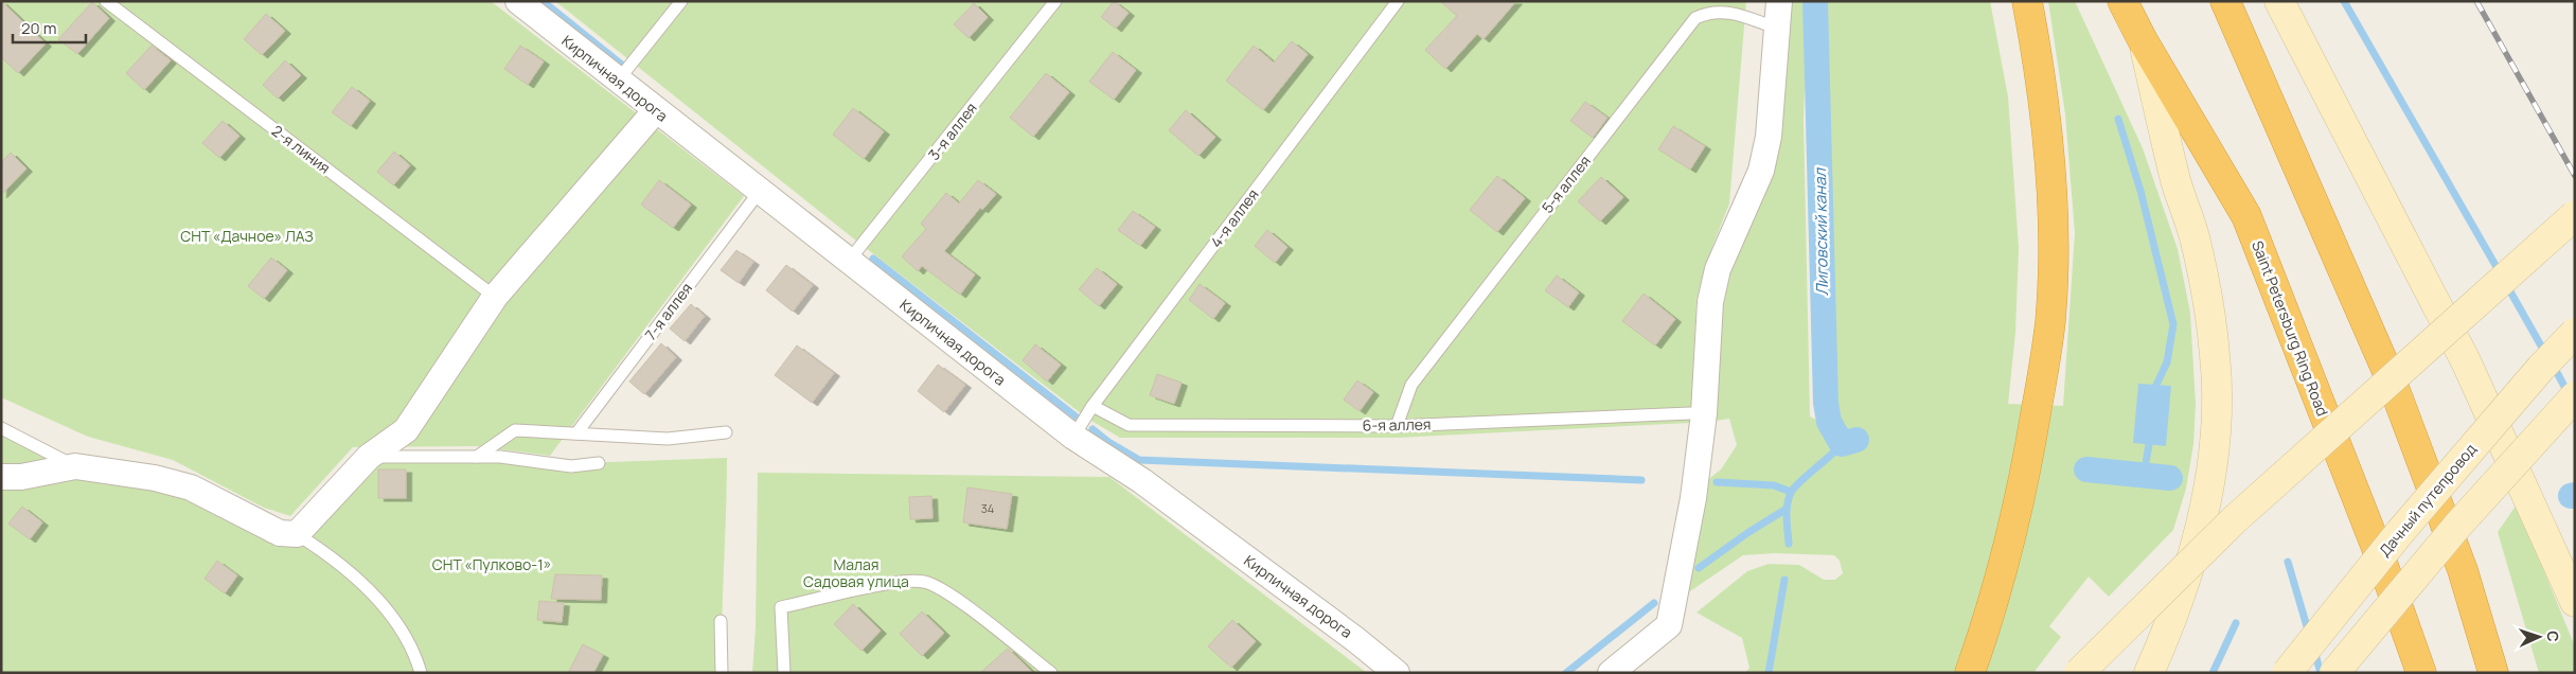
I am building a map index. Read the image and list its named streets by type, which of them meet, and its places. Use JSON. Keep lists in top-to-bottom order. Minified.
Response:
{"streets":{"highway":["Saint Petersburg Ring Road"],"main road":["Дачный путепровод"],"street":["Кирпичная дорога"],"lane":["3-я аллея","2-я линия","5-я аллея","4-я аллея","7-я аллея","6-я аллея"]},"crossings":[["Кирпичная дорога","3-я аллея"],["Кирпичная дорога","4-я аллея"],["Кирпичная дорога","7-я аллея"],["5-я аллея","6-я аллея"],["4-я аллея","6-я аллея"]],"water":["Лиговский канал"],"parks":["СНТ «Дачное» ЛАЗ","СНТ «Пулково-1»","Малая Садовая улица"],"house_numbers":["34"],"scale_bar":"20 m","north":"right"}
